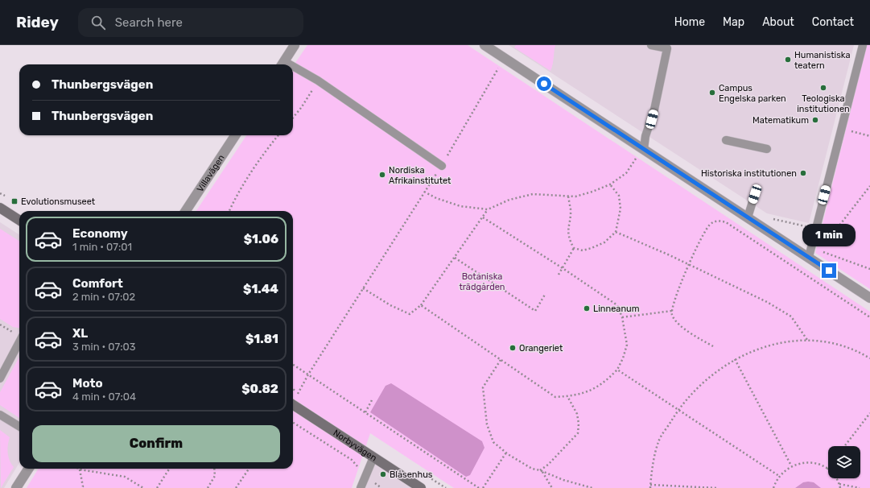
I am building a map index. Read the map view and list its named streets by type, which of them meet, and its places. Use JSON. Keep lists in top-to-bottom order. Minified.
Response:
{"streets":{"street":["Villavägen","Norbyvägen"]},"parks":["Botaniska trädgården"],"places":{"other":["Humanistiska teatern","Teologiska institutionen","Campus Engelska parken","Matematikum","Historiska institutionen","Nordiska Afrikainstitutet","Linneanum","Orangeriet","Blåsenhus"],"transit":["Evolutionsmuseet"]},"page":{"header":"Ridey","search":"Search here","nav":["Home","Map","About","Contact"],"banner":["Thunbergsvägen","Thunbergsvägen"],"list":[{"name":"Economy","note":"1 min · 07:01","value":"$1.06"},{"name":"Comfort","note":"2 min · 07:02","value":"$1.44"},{"name":"XL","note":"3 min · 07:03","value":"$1.81"},{"name":"Moto","note":"4 min · 07:04","value":"$0.82"}],"bubble":"1 min","buttons":"Confirm"}}
